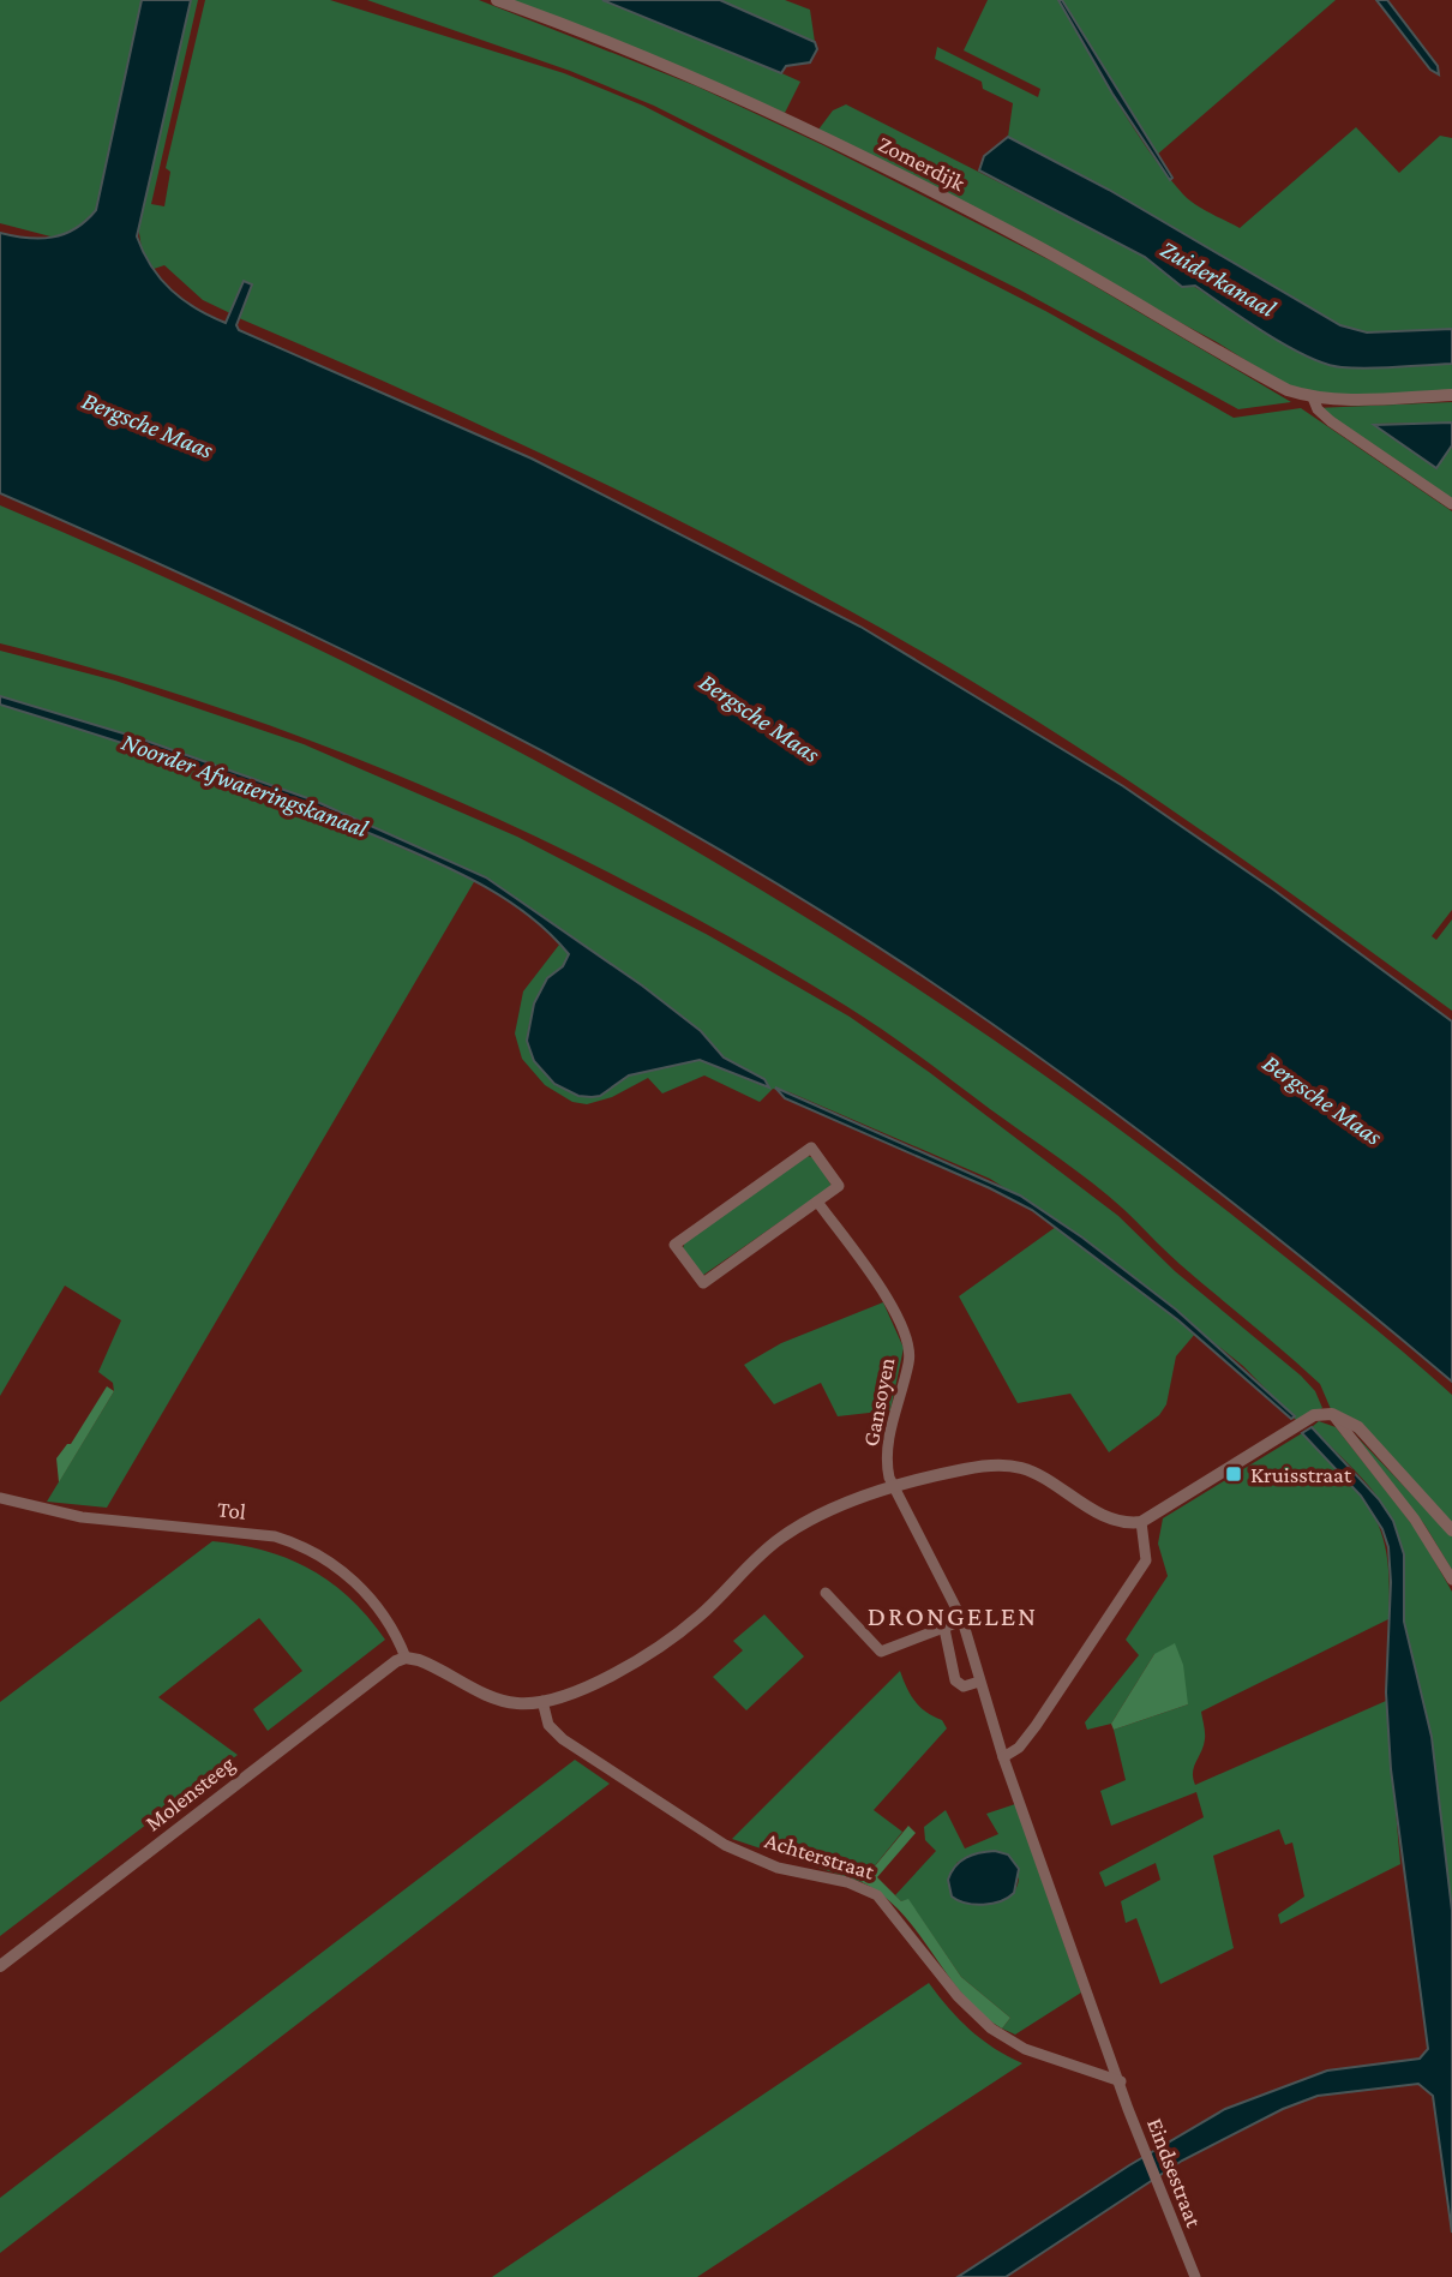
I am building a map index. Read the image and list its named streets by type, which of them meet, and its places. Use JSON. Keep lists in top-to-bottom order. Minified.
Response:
{"streets":{"street":["Zomerdijk","Gansoyen","Tol","Molensteeg","Achterstraat","Eindsestraat"]},"crossings":[["Gansoyen","Achterstraat"],["Gansoyen","Eindsestraat"],["Tol","Molensteeg"],["Achterstraat","Eindsestraat"]],"districts":["DRONGELEN"],"water":["Zuiderkanaal","Bergsche Maas","Noorder Afwateringskanaal"],"places":{"transit":["Kruisstraat"]}}
